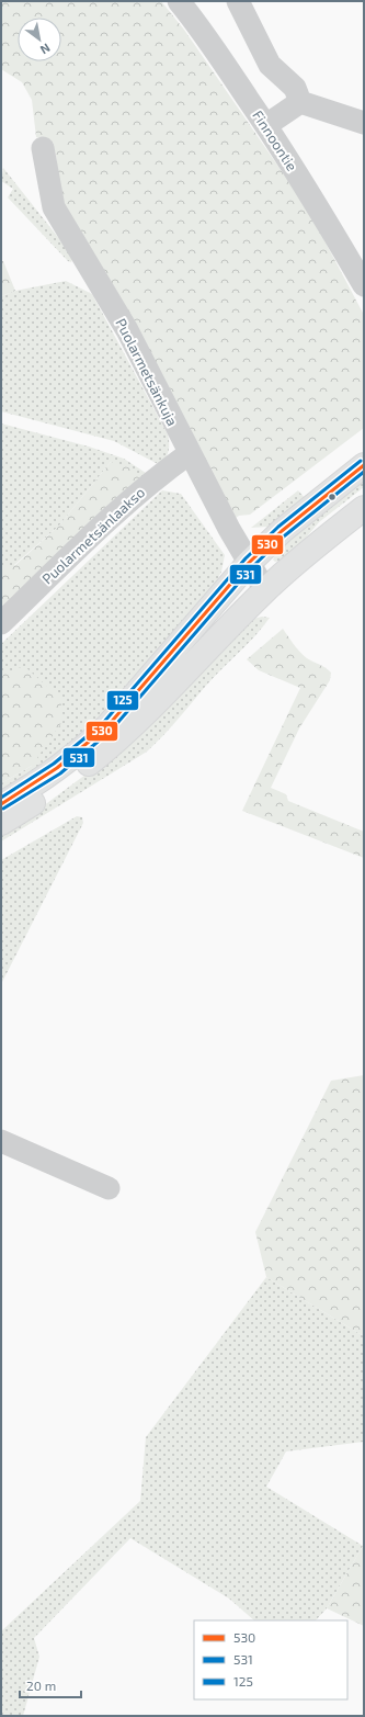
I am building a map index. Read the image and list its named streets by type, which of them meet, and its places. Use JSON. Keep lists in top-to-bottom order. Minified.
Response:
{"streets":{"street":["Finnoontie","Puolarmetsänkuja","Puolarmetsänlaakso"]},"crossings":[["Puolarmetsänkuja","Puolarmetsänlaakso"]],"lines":["transit line 125","transit line 530","transit line 531"],"legend":["530","531","125"],"scale_bar":"20 m","north":"bottom right"}
